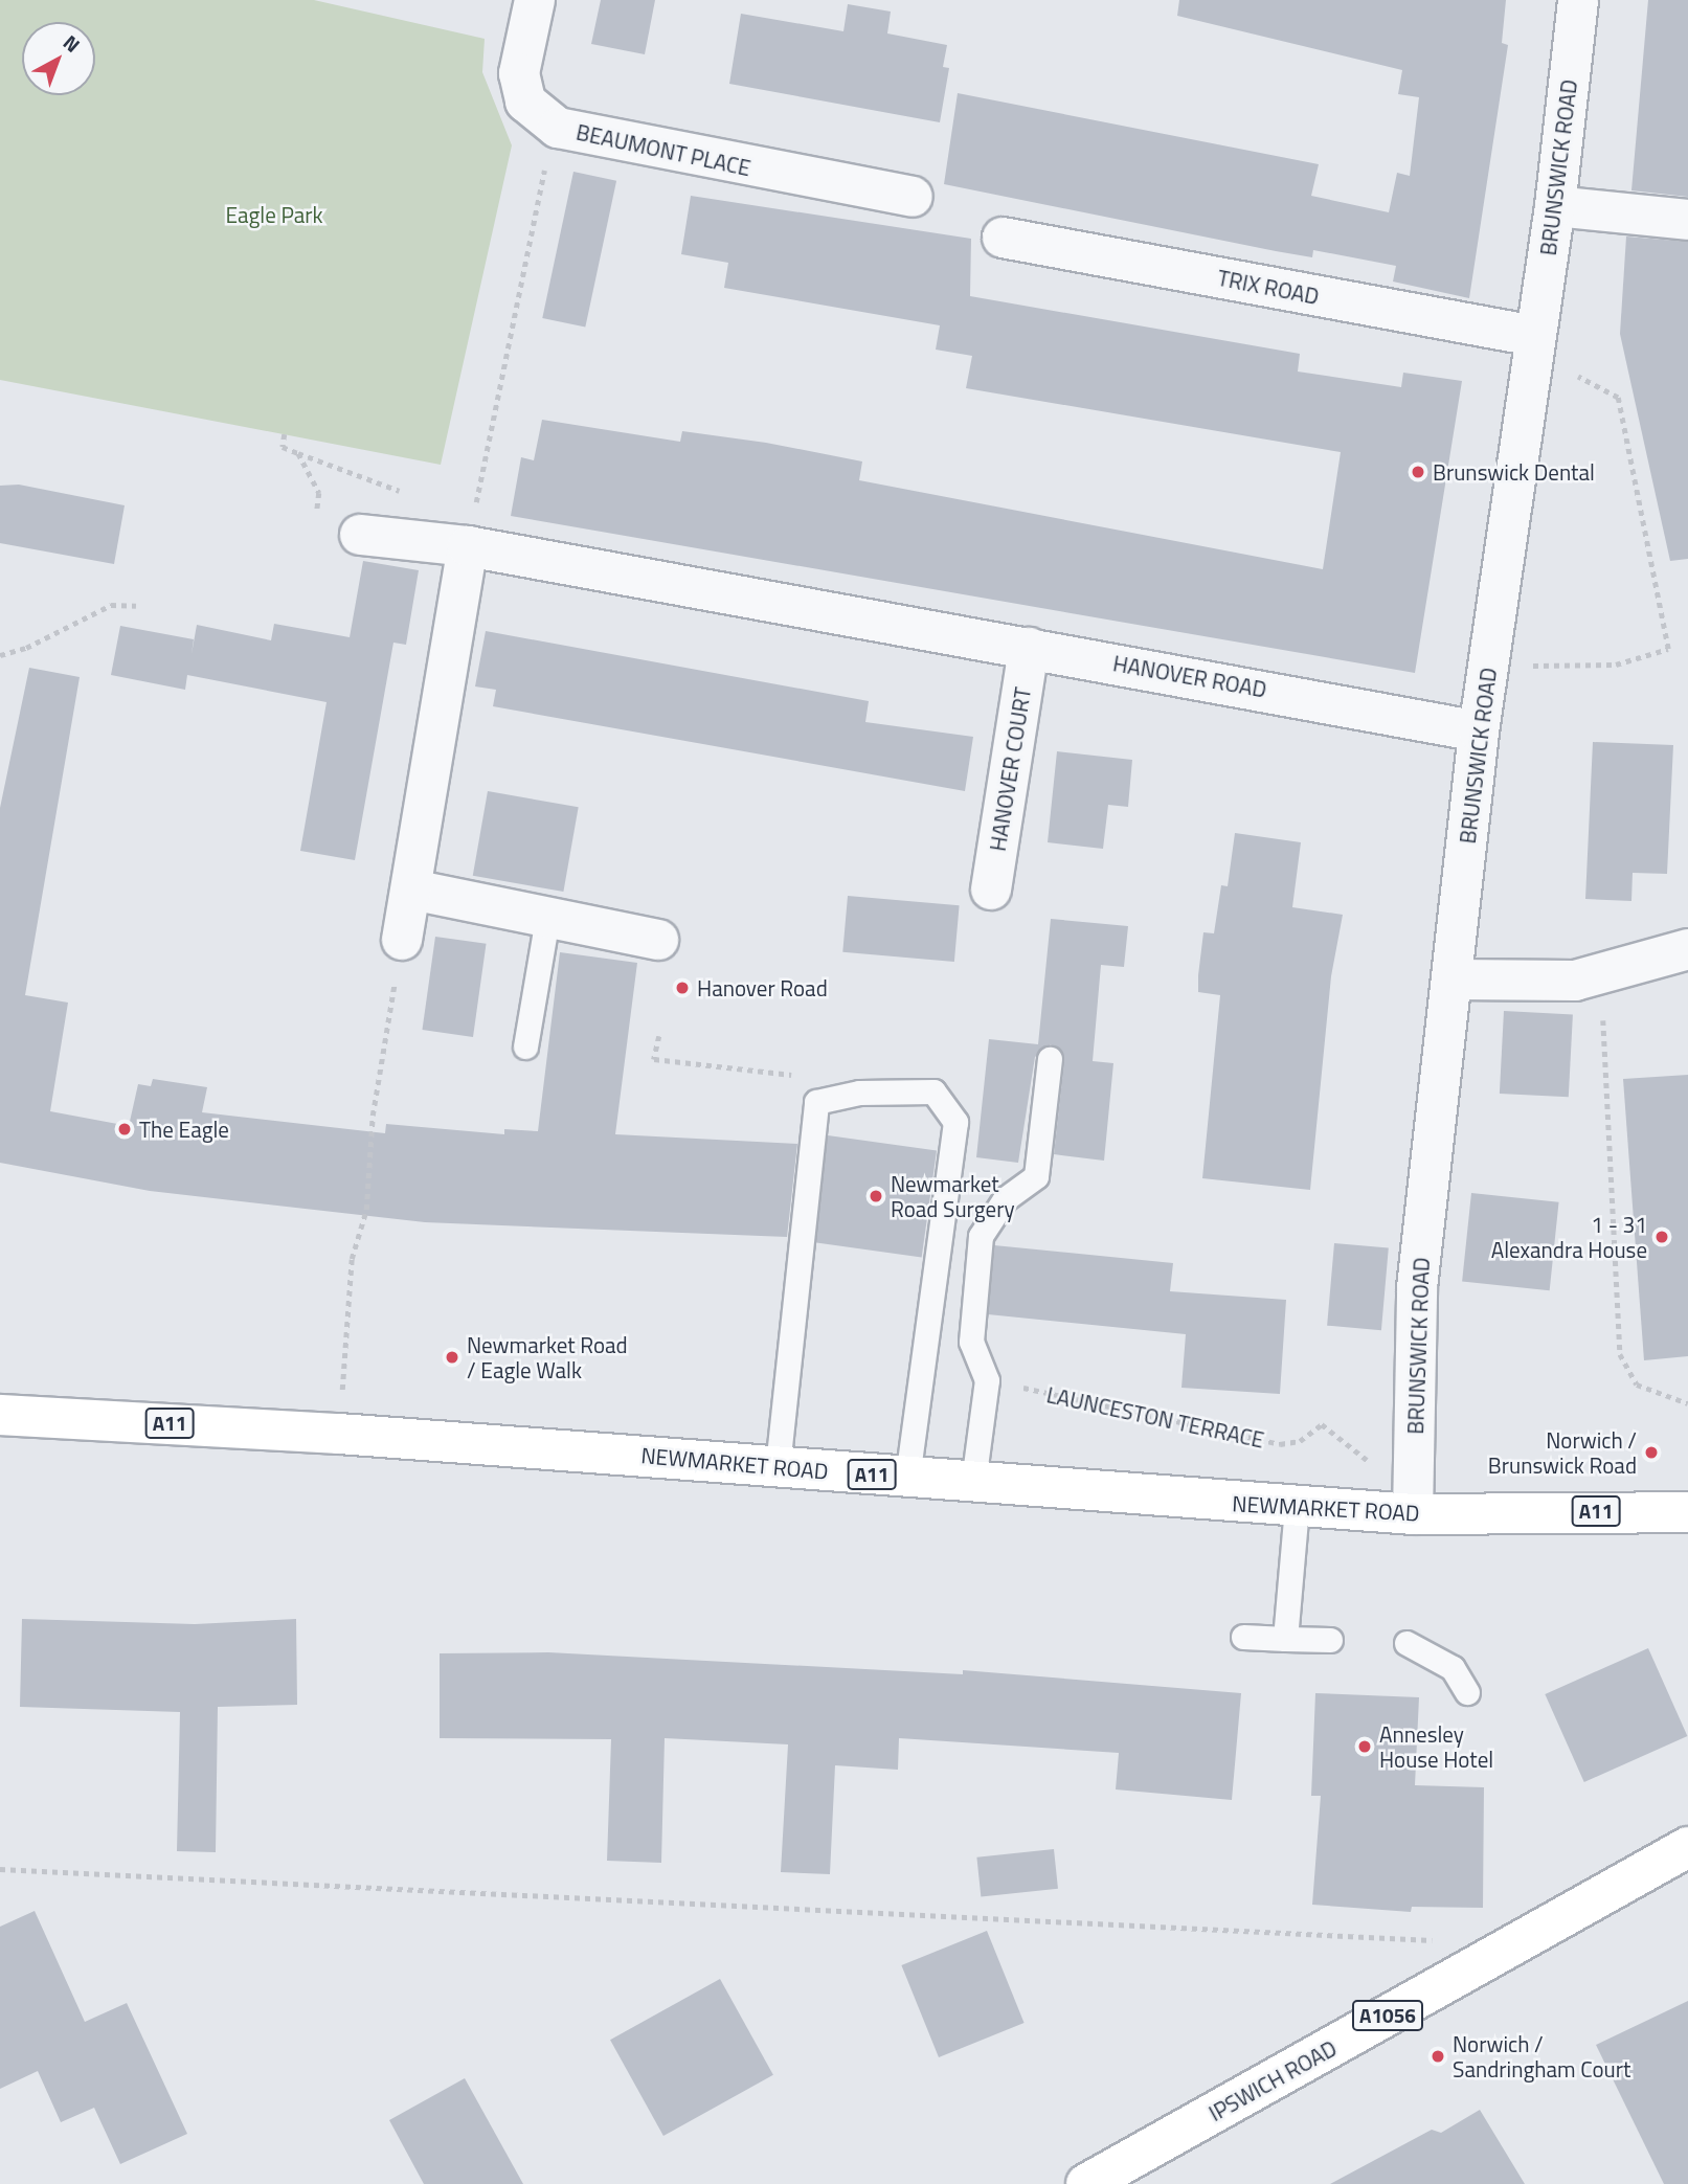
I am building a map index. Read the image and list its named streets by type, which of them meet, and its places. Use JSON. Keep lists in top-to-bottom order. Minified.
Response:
{"streets":{"main road":["A11","NEWMARKET ROAD","A1056","IPSWICH ROAD"],"street":["BEAUMONT PLACE","BRUNSWICK ROAD","TRIX ROAD","HANOVER ROAD","HANOVER COURT"],"path":["LAUNCESTON TERRACE"]},"crossings":[["BRUNSWICK ROAD","TRIX ROAD"],["BRUNSWICK ROAD","HANOVER ROAD"],["BRUNSWICK ROAD","LAUNCESTON TERRACE"],["BRUNSWICK ROAD","NEWMARKET ROAD"],["HANOVER ROAD","HANOVER COURT"],["LAUNCESTON TERRACE","NEWMARKET ROAD"]],"parks":["Eagle Park"],"places":["Brunswick Dental","Hanover Road","The Eagle","Newmarket Road Surgery","1 - 31 Alexandra House","Newmarket Road / Eagle Walk","Norwich / Brunswick Road","Annesley House Hotel","Norwich / Sandringham Court"],"north":"top right"}
